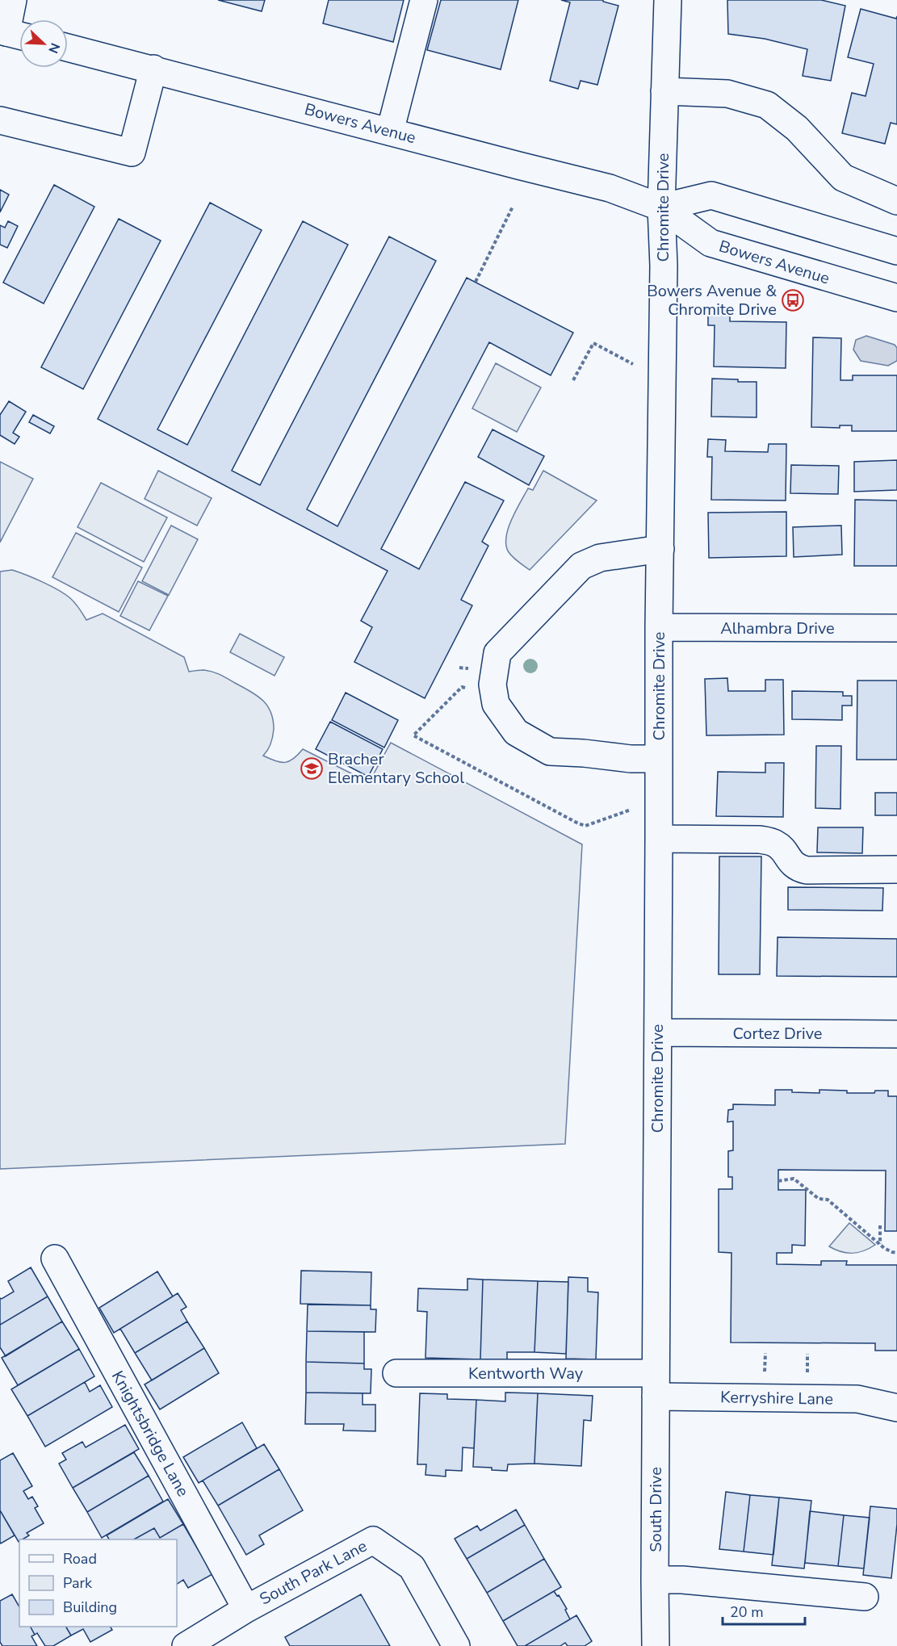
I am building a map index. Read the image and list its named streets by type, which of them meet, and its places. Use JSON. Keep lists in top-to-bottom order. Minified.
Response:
{"streets":{"street":["Bowers Avenue","Chromite Drive","Alhambra Drive","Cortez Drive","Kentworth Way","Kerryshire Lane","Knightsbridge Lane","South Drive","South Park Lane"]},"crossings":[["Bowers Avenue","Chromite Drive"],["Chromite Drive","Alhambra Drive"],["Chromite Drive","Cortez Drive"],["Chromite Drive","Kentworth Way"],["Chromite Drive","Kerryshire Lane"],["Chromite Drive","South Drive"],["Kentworth Way","Kerryshire Lane"],["Kentworth Way","South Drive"],["Kerryshire Lane","South Drive"],["Knightsbridge Lane","South Park Lane"]],"places":{"bus stop":["Bowers Avenue & Chromite Drive"],"school or university":["Bracher Elementary School"]},"legend":["Road","Park","Building"],"scale_bar":"20 m","north":"bottom right"}
